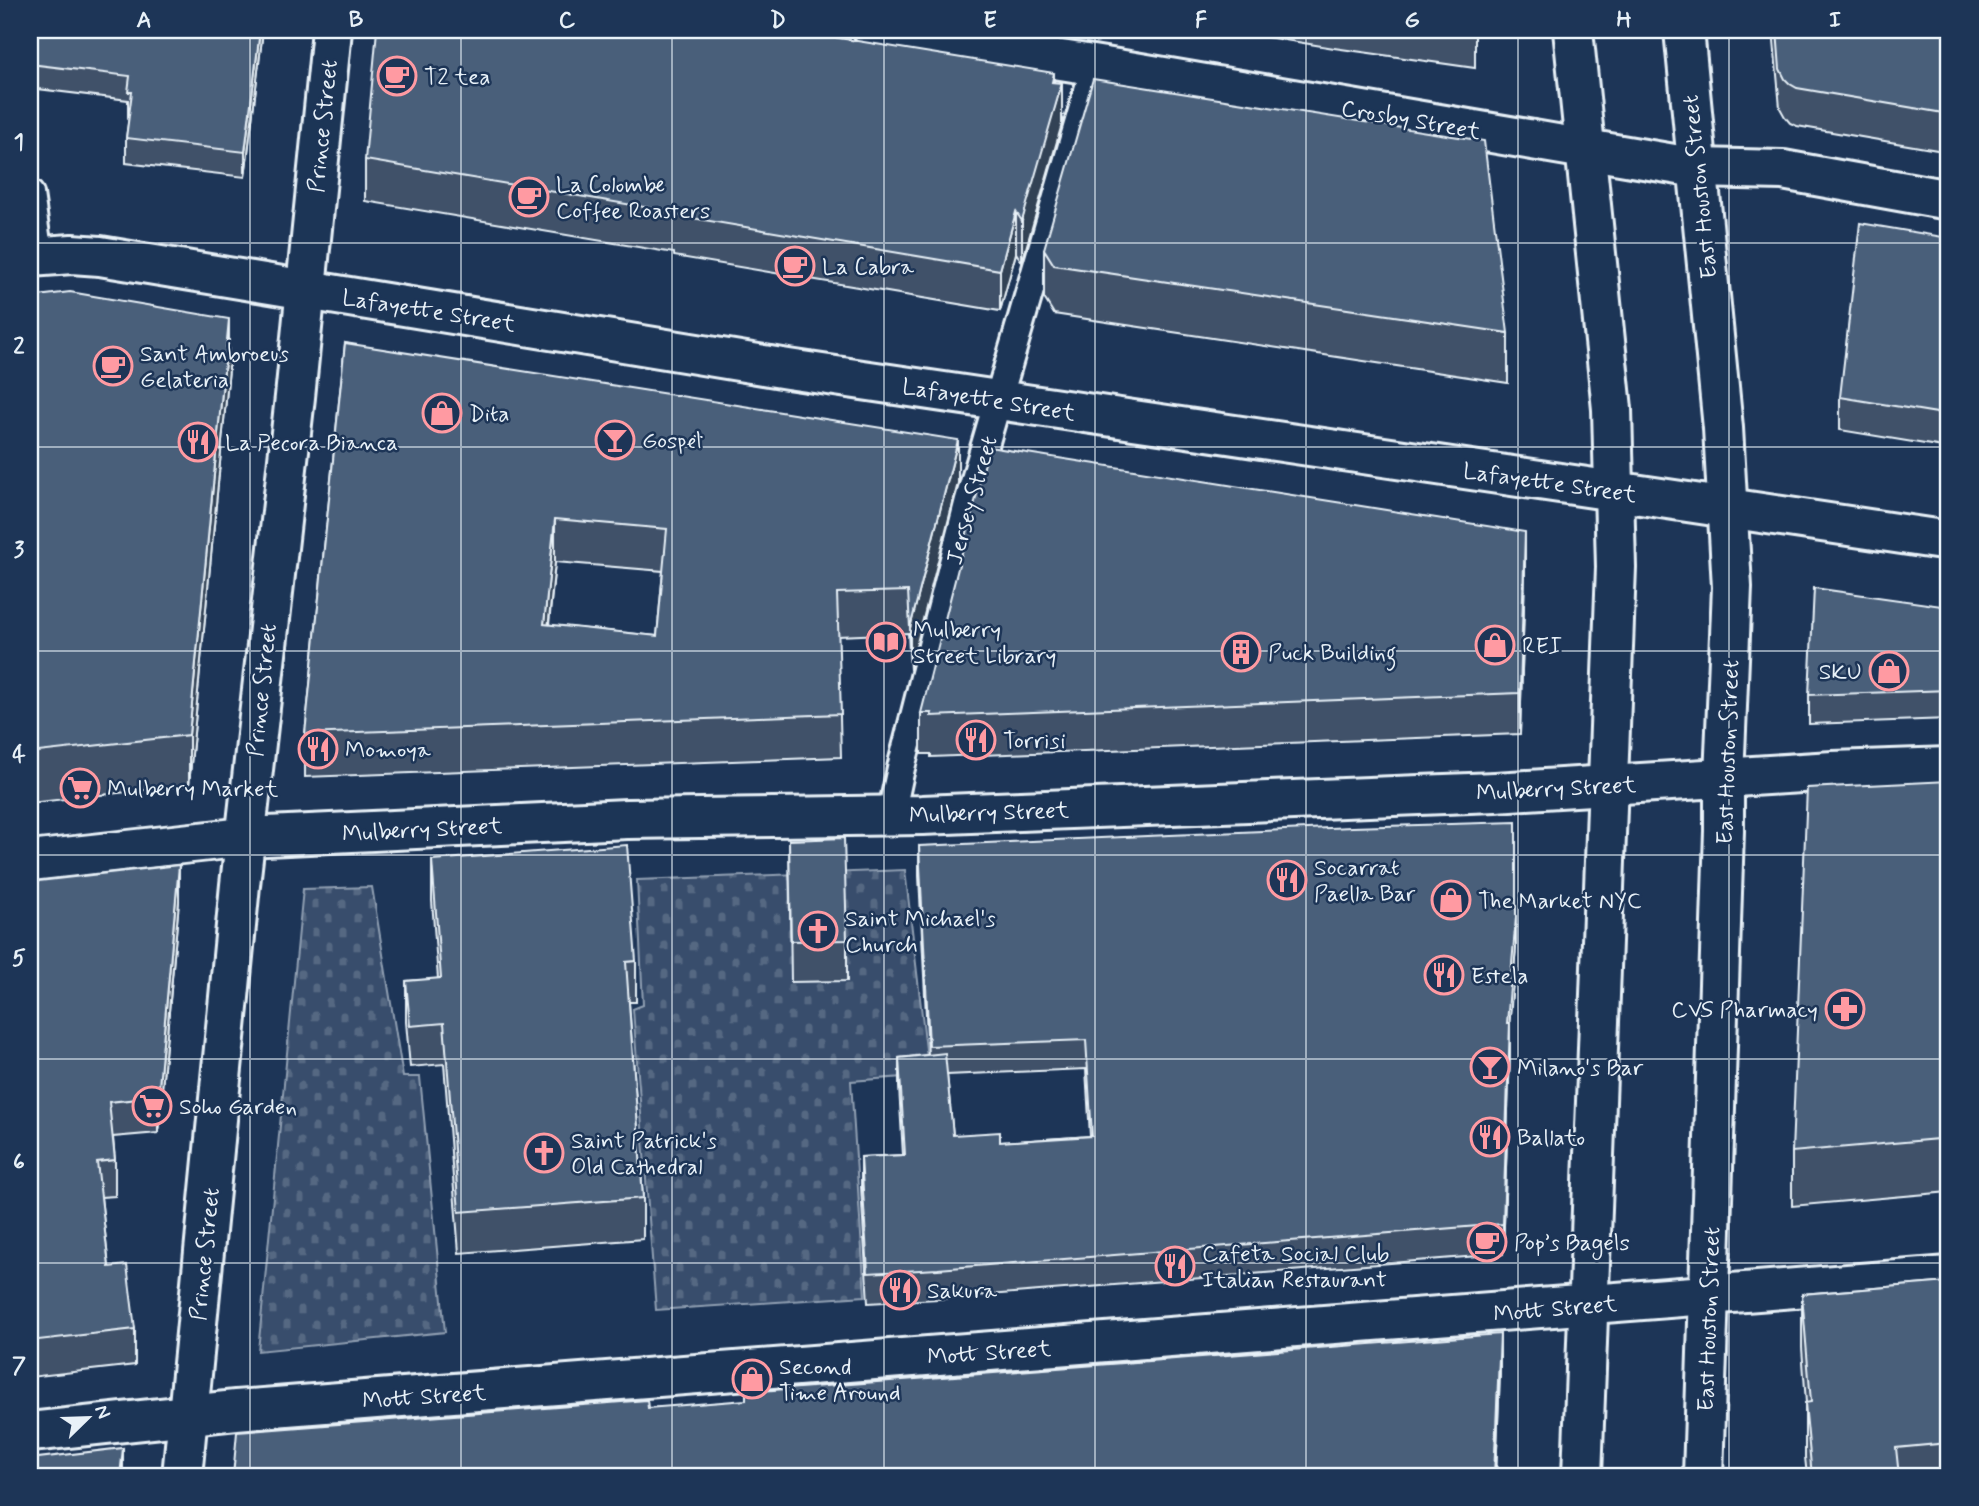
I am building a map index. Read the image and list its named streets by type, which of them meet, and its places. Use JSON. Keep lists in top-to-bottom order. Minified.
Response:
{"streets":{"street":["Crosby Street","Prince Street","East Houston Street","Lafayette Street","Mulberry Street","Mott Street"],"lane":["Jersey Street"]},"crossings":[["Crosby Street","East Houston Street"],["Crosby Street","Jersey Street"],["Prince Street","Lafayette Street"],["Prince Street","Mulberry Street"],["Prince Street","Mott Street"],["East Houston Street","Lafayette Street"],["East Houston Street","Mulberry Street"],["East Houston Street","Mott Street"],["Lafayette Street","Jersey Street"],["Jersey Street","Mulberry Street"]],"places":{"cafe":["T2 tea","La Colombe Coffee Roasters","La Cabra","Sant Ambroeus Gelateria","Pop’s Bagels"],"shop":["Dita","REI","SKU","The Market NYC","Second Time Around"],"bar":["Gospël","Milano's Bar"],"restaurant":["La Pecora Bianca","Torrisi","Momoya","Socarrat Paella Bar","Estela","Ballato","Cafeta Social Club Italian Restaurant","Sakura"],"library":["Mulberry Street Library"],"building":["Puck Building"],"supermarket":["Mulberry Market","Soho Garden"],"church":["Saint Michael's Church","Saint Patrick's Old Cathedral"],"pharmacy":["CVS Pharmacy"]},"north":"top right","grid":{"columns":["A","B","C","D","E","F","G","H","I"],"rows":["1","2","3","4","5","6","7"]}}
